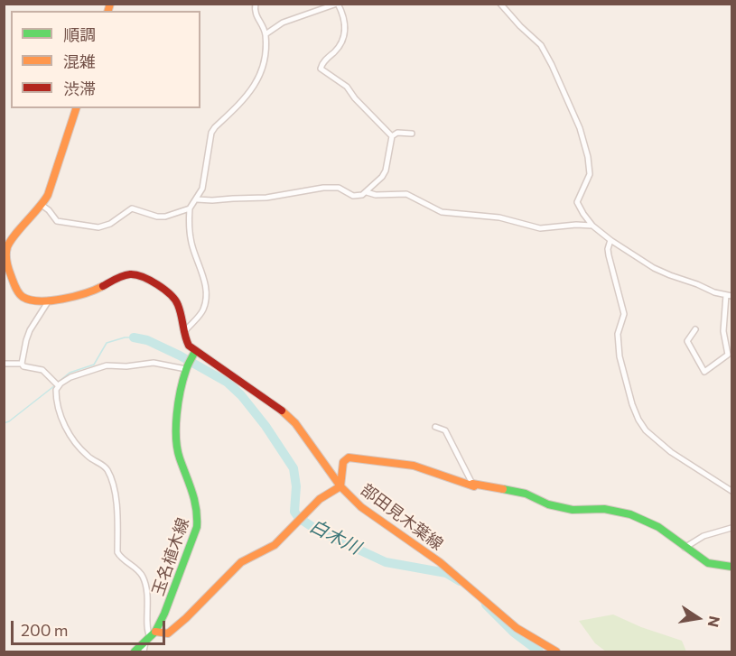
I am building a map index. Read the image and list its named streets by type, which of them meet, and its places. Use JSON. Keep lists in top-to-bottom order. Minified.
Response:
{"streets":{"main road":["部田見木葉線","玉名植木線"]},"crossings":[["部田見木葉線","玉名植木線"]],"water":["白木川"],"legend":["順調","混雑","渋滞"],"scale_bar":"200 m","north":"right"}
